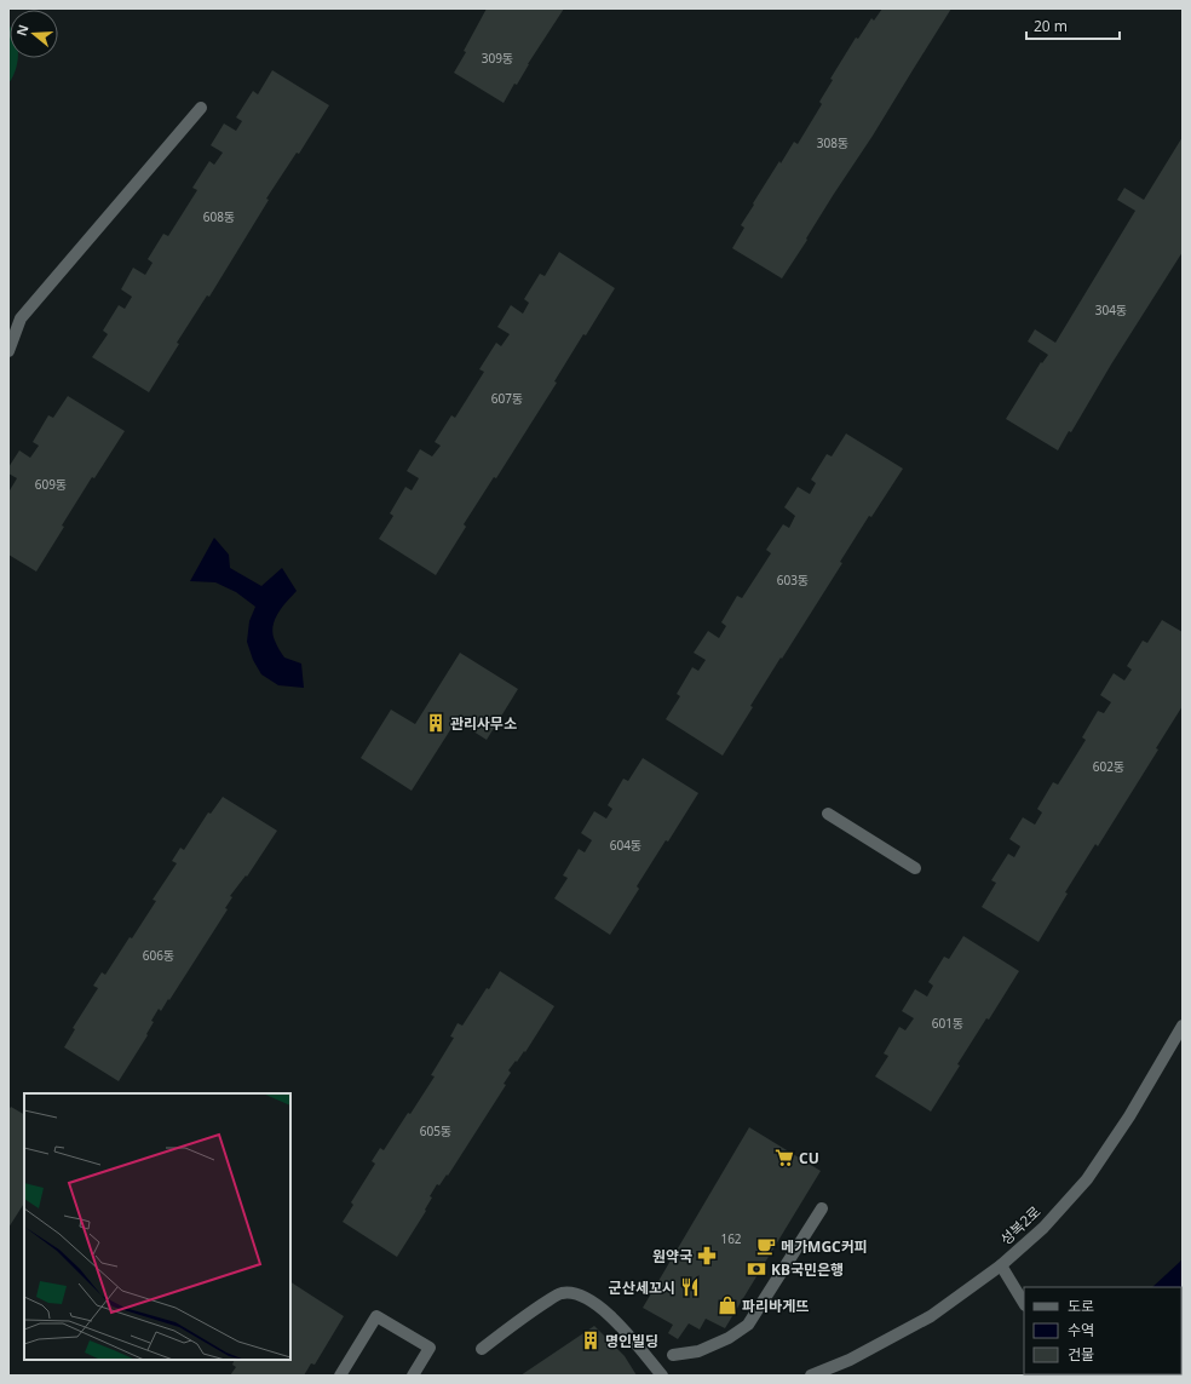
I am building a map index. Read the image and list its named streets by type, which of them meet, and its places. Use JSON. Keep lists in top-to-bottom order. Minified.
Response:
{"streets":{"street":["성복2로"]},"places":{"building":["관리사무소","명인빌딩"],"supermarket":["CU"],"cafe":["메가MGC커피"],"pharmacy":["원약국"],"bank":["KB국민은행"],"restaurant":["군산세꼬시"],"shop":["파리바게뜨"]},"house_numbers":["309동","308동","608동","304동","607동","609동","603동","602동","604동","606동","601동","605동","162"],"legend":["도로","수역","건물"],"scale_bar":"20 m","north":"left"}
